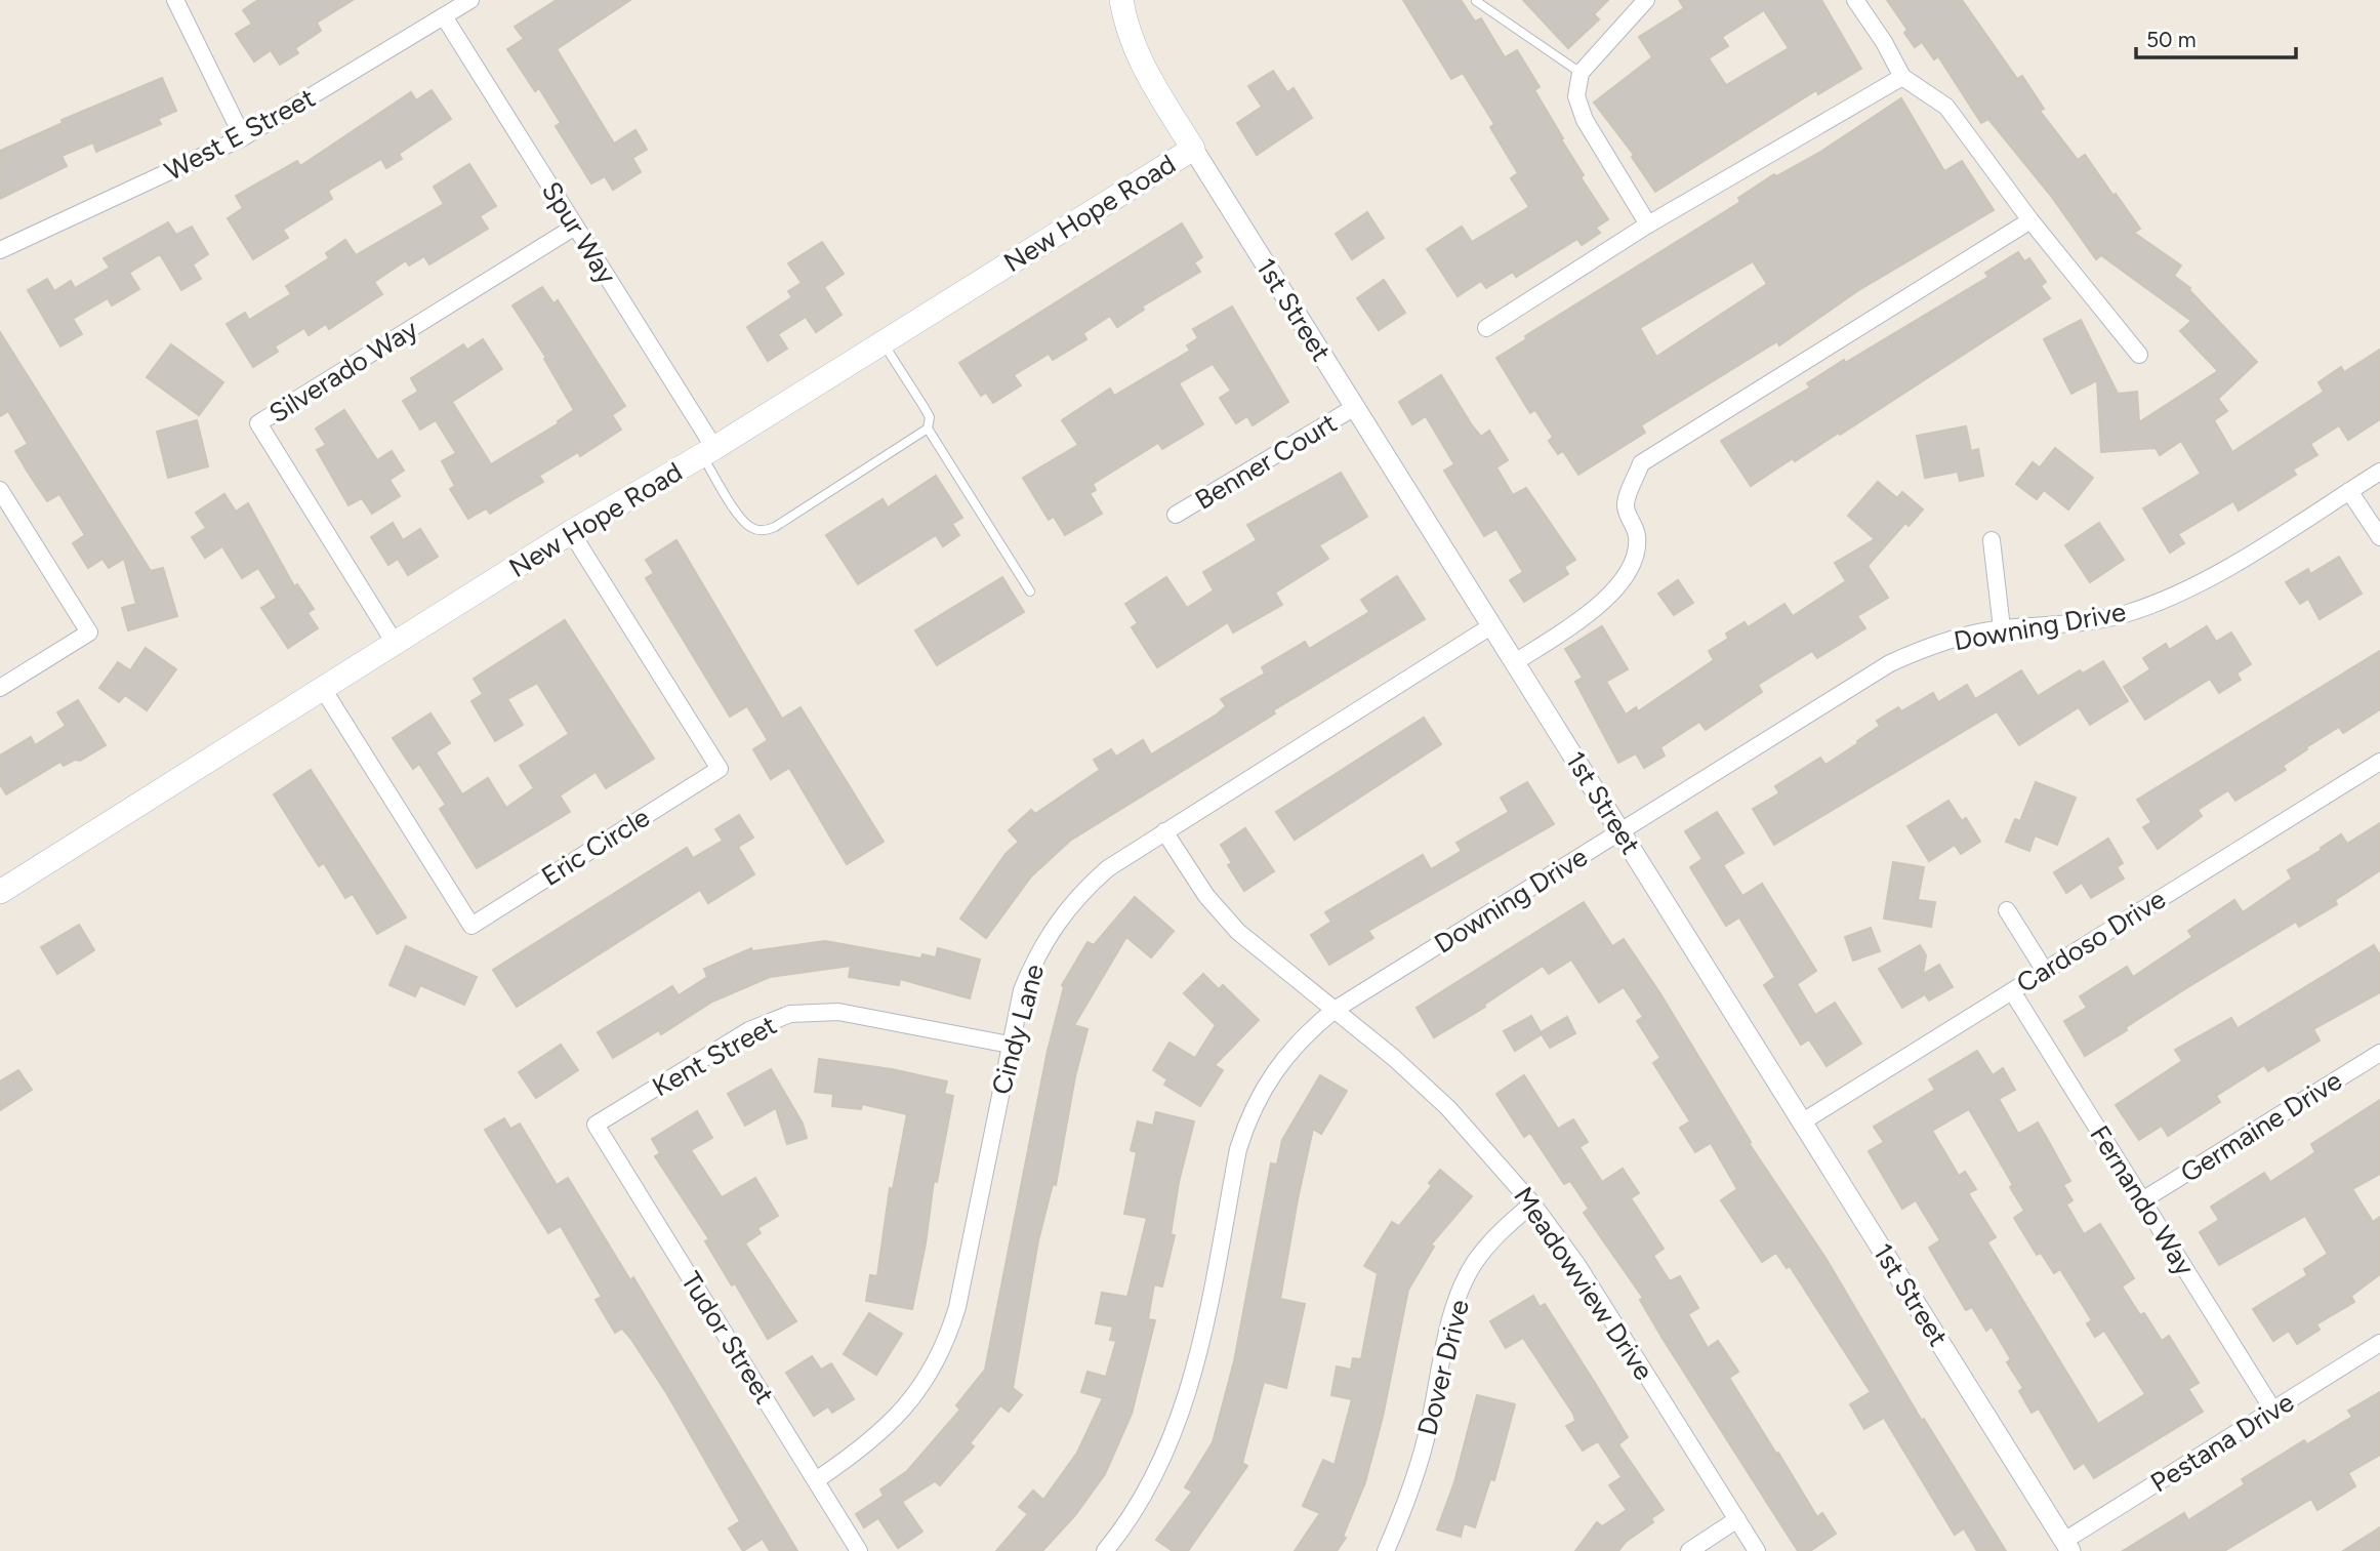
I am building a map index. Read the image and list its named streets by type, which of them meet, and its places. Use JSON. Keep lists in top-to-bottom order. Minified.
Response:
{"streets":{"main road":["New Hope Road","1st Street"],"street":["West E Street","Spur Way","Silverado Way","Benner Court","Downing Drive","Eric Circle","Cardoso Drive","Cindy Lane","Kent Street","Germaine Drive","Fernando Way","Meadowview Drive","Tudor Street","Dover Drive","Pestana Drive"]},"crossings":[["West E Street","Spur Way"],["New Hope Road","Spur Way"],["New Hope Road","1st Street"],["New Hope Road","Silverado Way"],["New Hope Road","Eric Circle"],["Spur Way","Silverado Way"],["1st Street","Benner Court"],["1st Street","Downing Drive"],["1st Street","Cardoso Drive"],["1st Street","Cindy Lane"],["1st Street","Pestana Drive"],["Downing Drive","Meadowview Drive"],["Cardoso Drive","Fernando Way"],["Cindy Lane","Kent Street"],["Cindy Lane","Meadowview Drive"],["Cindy Lane","Tudor Street"],["Kent Street","Tudor Street"],["Germaine Drive","Fernando Way"],["Fernando Way","Pestana Drive"],["Meadowview Drive","Dover Drive"]],"scale_bar":"50 m"}
